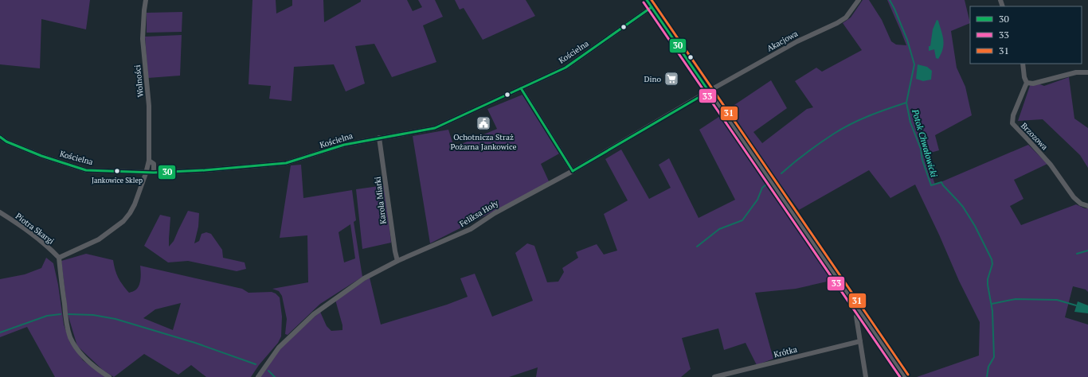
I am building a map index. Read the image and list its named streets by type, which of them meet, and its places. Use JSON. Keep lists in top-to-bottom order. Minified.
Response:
{"streets":{"street":["Akacjowa","Kościelna","Wolności","Brzozowa","Karola Miarki","Feliksa Hoły","Piotra Skargi","Krótka"]},"crossings":[["Akacjowa","Feliksa Hoły"],["Kościelna","Wolności"],["Kościelna","Karola Miarki"],["Wolności","Piotra Skargi"],["Karola Miarki","Feliksa Hoły"]],"water":["Potok Chwałowicki"],"places":{"supermarket":["Dino"],"public building":["Ochotnicza Straż Pożarna Jankowice"],"other":["Jankowice Sklep"]},"lines":["transit line 30","transit line 31","transit line 33"],"legend":["30","33","31"]}
